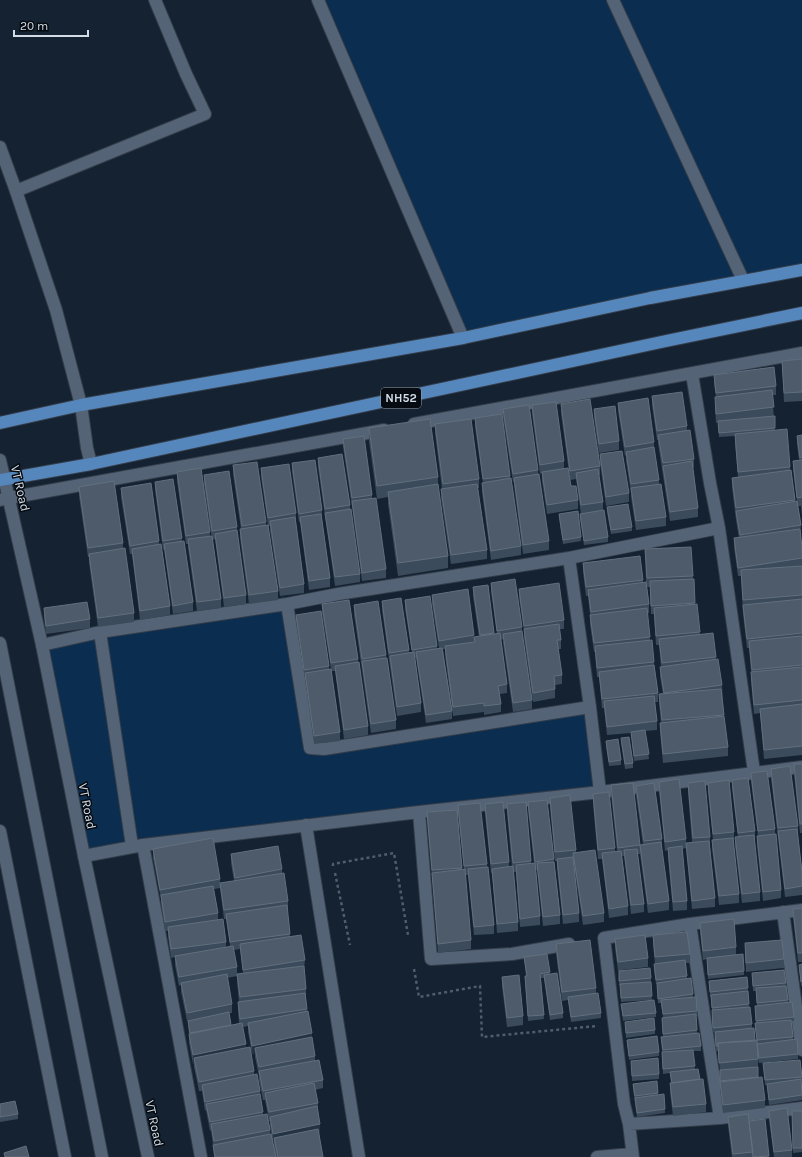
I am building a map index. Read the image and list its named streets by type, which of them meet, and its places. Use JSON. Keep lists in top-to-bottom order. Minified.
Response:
{"streets":{"highway":["NH52"],"street":["VT Road"]},"crossings":[["NH52","VT Road"]],"scale_bar":"20 m"}
